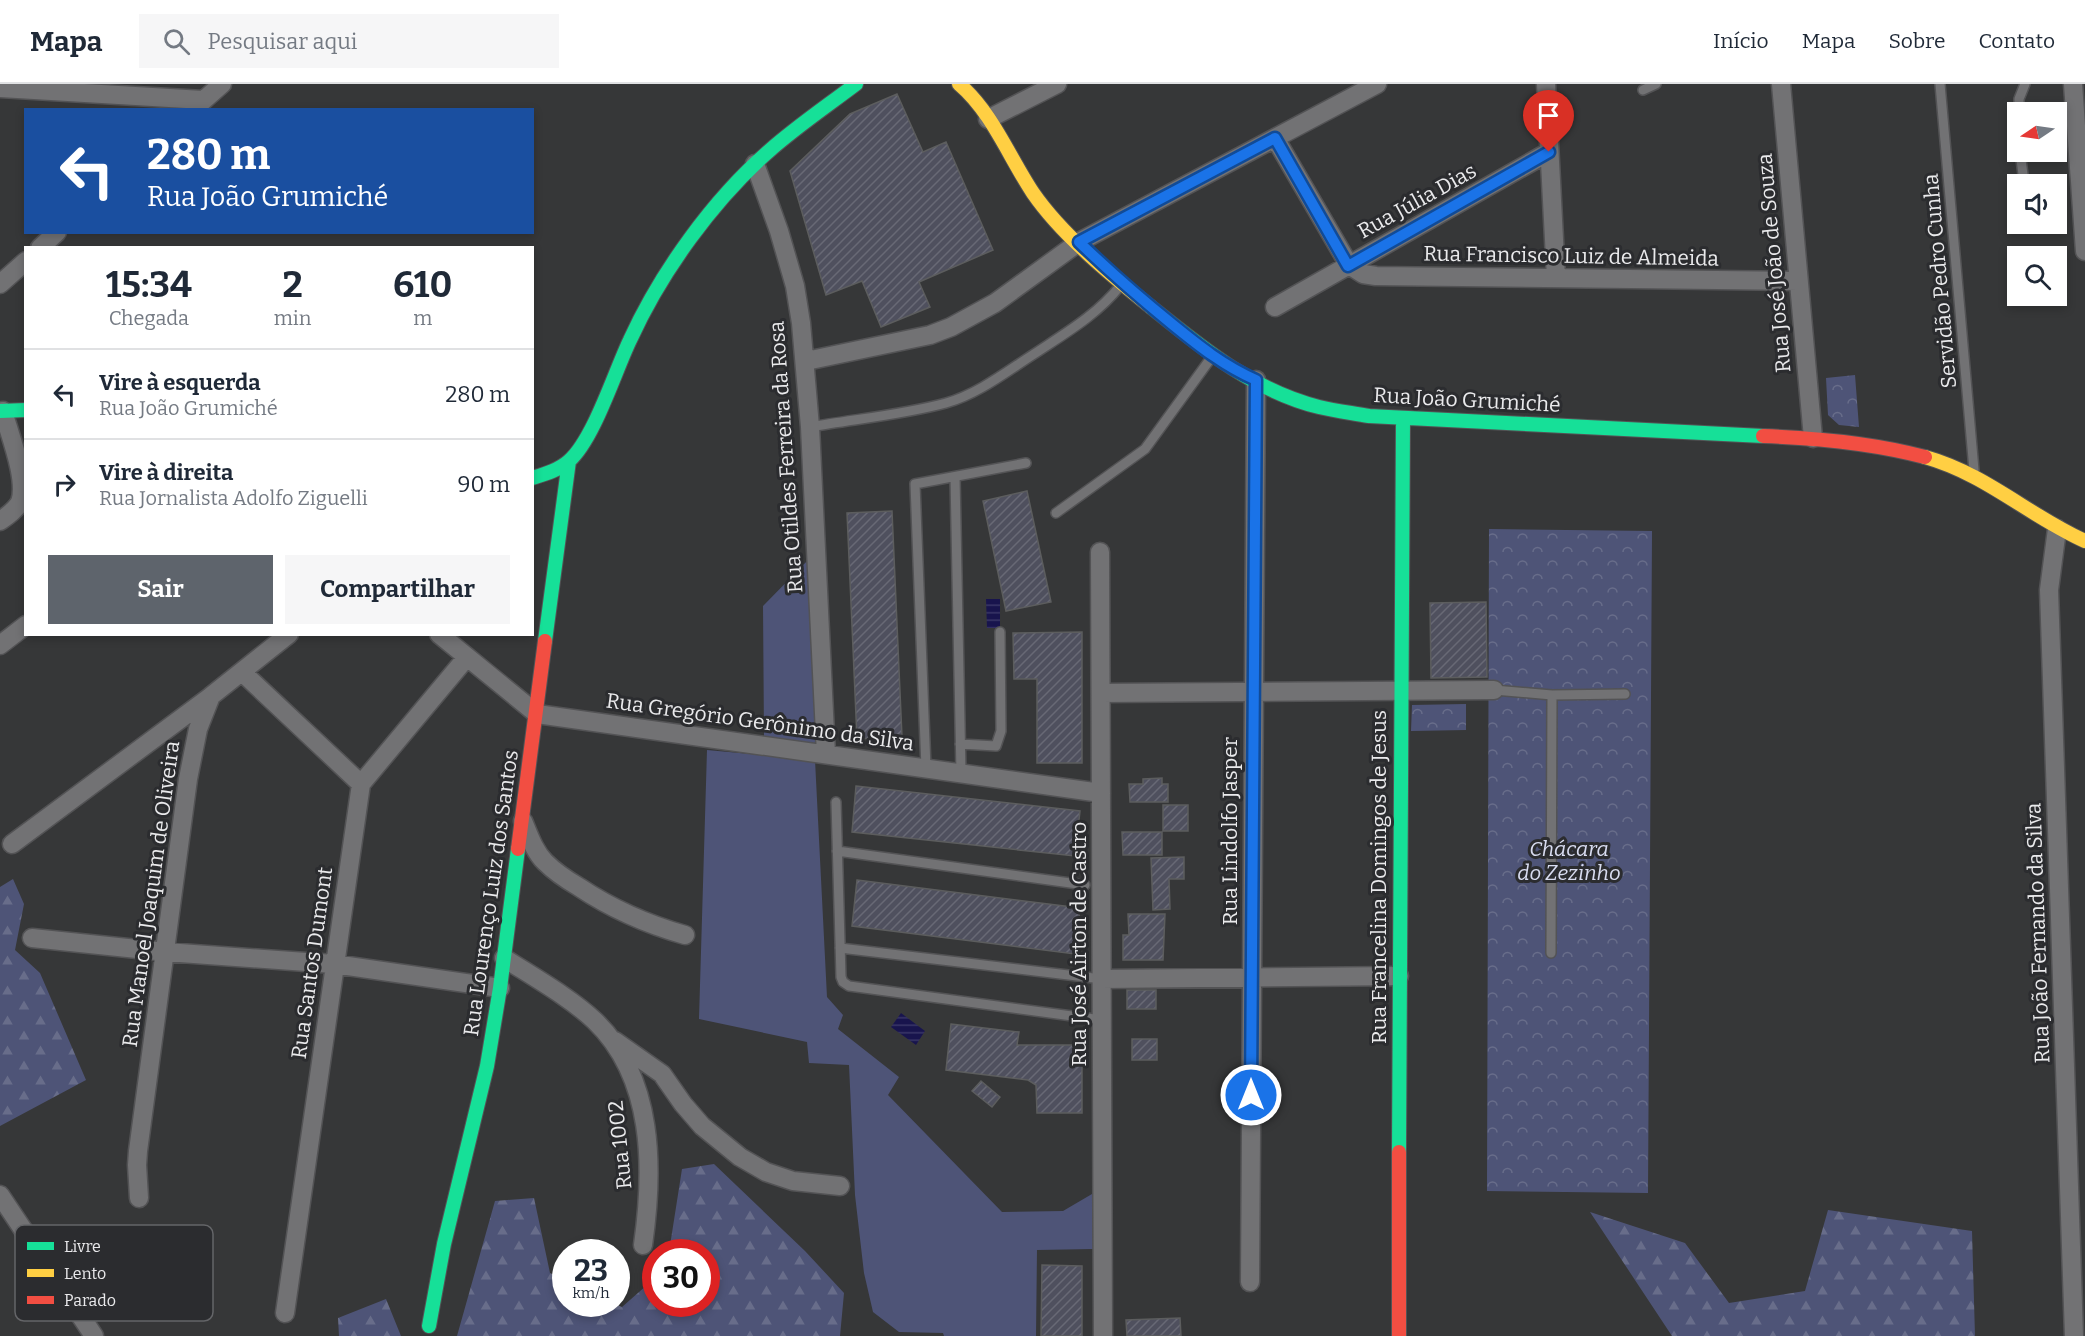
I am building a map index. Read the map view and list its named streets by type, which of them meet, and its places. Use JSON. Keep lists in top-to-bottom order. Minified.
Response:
{"streets":{"main road":["Rua João Grumiché","Rua Francelina Domingos de Jesus","Rua Lourenço Luiz dos Santos"],"street":["Rua Júlia Dias","Rua Francisco Luiz de Almeida","Rua José João de Souza","Rua Otildes Ferreira da Rosa","Rua Gregório Gerônimo da Silva","Rua Lindolfo Jasper","Rua Manoel Joaquim de Oliveira","Rua João Fernando da Silva","Rua José Airton de Castro","Rua Santos Dumont","Rua 1002"],"lane":["Servidão Pedro Cunha"]},"crossings":[["Rua Júlia Dias","Rua Francisco Luiz de Almeida"],["Rua Francisco Luiz de Almeida","Rua José João de Souza"],["Rua José João de Souza","Rua João Grumiché"],["Servidão Pedro Cunha","Rua João Grumiché"],["Rua João Grumiché","Rua Lindolfo Jasper"],["Rua João Grumiché","Rua Francelina Domingos de Jesus"],["Rua João Grumiché","Rua João Fernando da Silva"],["Rua Otildes Ferreira da Rosa","Rua Gregório Gerônimo da Silva"],["Rua Gregório Gerônimo da Silva","Rua Lourenço Luiz dos Santos"],["Rua Gregório Gerônimo da Silva","Rua José Airton de Castro"],["Rua Lourenço Luiz dos Santos","Rua 1002"]],"parks":["Chácara do Zezinho"],"legend":["Livre","Lento","Parado"],"north":"left","page":{"header":"Mapa","search":"Pesquisar aqui","nav":["Início","Mapa","Sobre","Contato"],"turn":["280 m","Rua João Grumiché"],"eta":["15:34","Chegada","2","min","610","m"],"list":[{"name":"Vire à esquerda","note":"Rua João Grumiché","value":"280 m"},{"name":"Vire à direita","note":"Rua Jornalista Adolfo Ziguelli","value":"90 m"}],"buttons":["Sair","Compartilhar"],"speed":"23 km/h","limit":"30"}}
